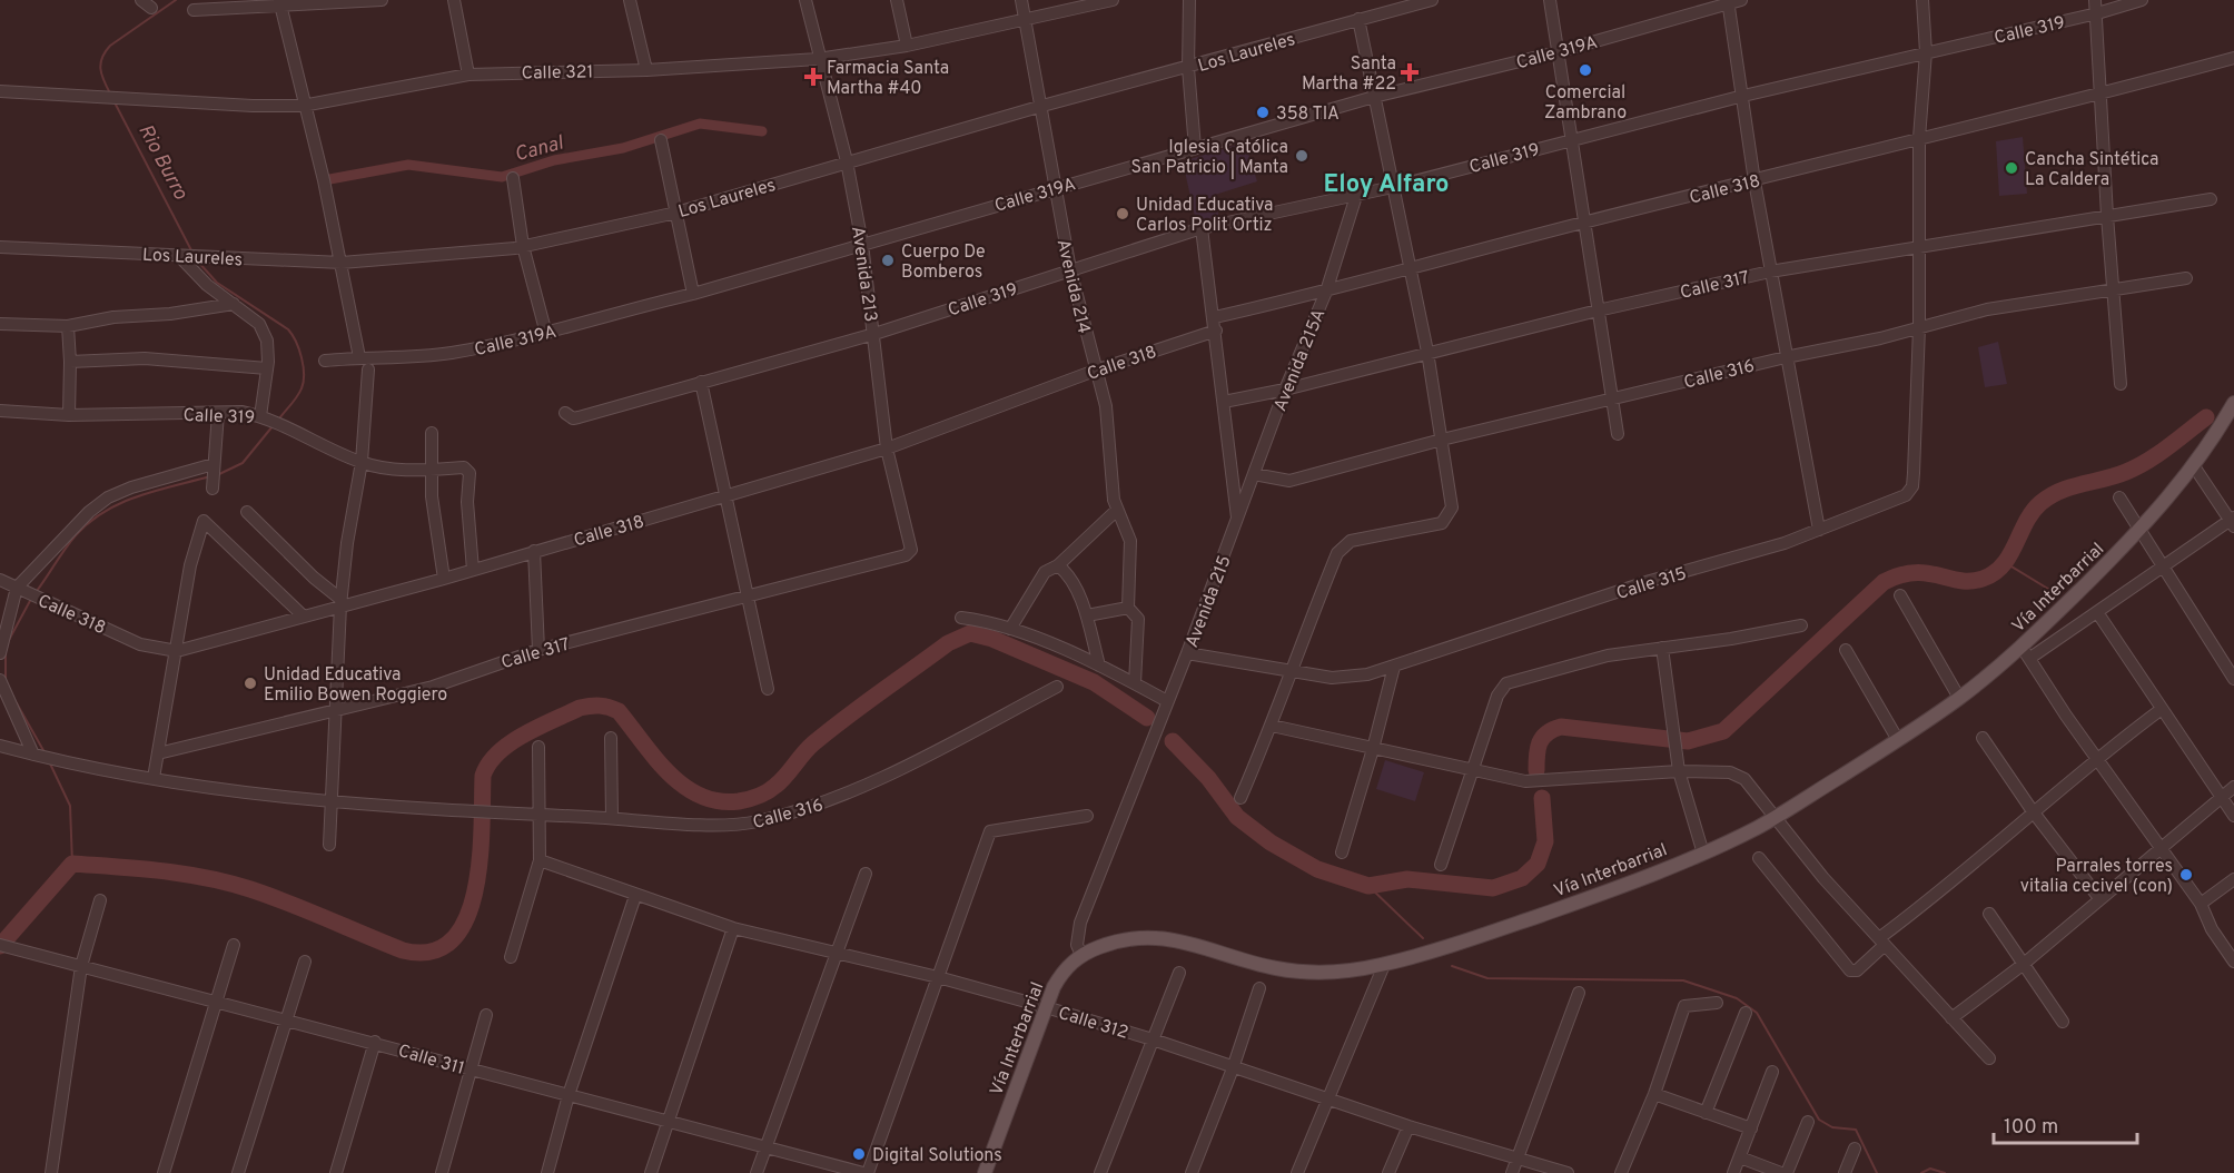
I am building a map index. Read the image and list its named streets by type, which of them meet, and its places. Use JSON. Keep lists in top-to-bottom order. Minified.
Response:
{"streets":{"main road":["Vía Interbarrial"],"street":["Calle 319","Los Laureles","Calle 319A","Calle 321","Calle 318","Avenida 213","Calle 317","Avenida 214","Avenida 215A","Calle 316","Calle 315","Avenida 215","Calle 312","Calle 311"]},"crossings":[["Calle 319","Calle 318"],["Calle 319","Avenida 213"],["Calle 319","Avenida 214"],["Calle 319","Avenida 215A"],["Calle 319","Avenida 215"],["Los Laureles","Avenida 213"],["Los Laureles","Avenida 214"],["Calle 319A","Avenida 213"],["Calle 319A","Avenida 214"],["Calle 321","Avenida 213"],["Calle 321","Avenida 214"],["Calle 318","Avenida 213"],["Calle 318","Avenida 214"],["Calle 318","Avenida 215A"],["Calle 318","Avenida 215"],["Avenida 213","Calle 317"],["Calle 317","Avenida 215A"],["Calle 317","Avenida 215"],["Avenida 215A","Calle 316"],["Avenida 215A","Avenida 215"],["Calle 316","Calle 315"],["Calle 315","Avenida 215"],["Vía Interbarrial","Avenida 215"],["Vía Interbarrial","Calle 312"]],"districts":["Eloy Alfaro"],"water":["Canal","Rio Burro"],"places":{"other":["Comercial Zambrano","358 TIA","Iglesia Católica San Patricio | Manta","Cancha Sintética La Caldera","Unidad Educativa Carlos Polit Ortiz","Cuerpo De Bomberos","Unidad Educativa Emilio Bowen Roggiero","Parrales torres vitalia cecivel (con)","Digital Solutions"],"health":["Santa Martha #22","Farmacia Santa Martha #40"]},"scale_bar":"100 m"}
